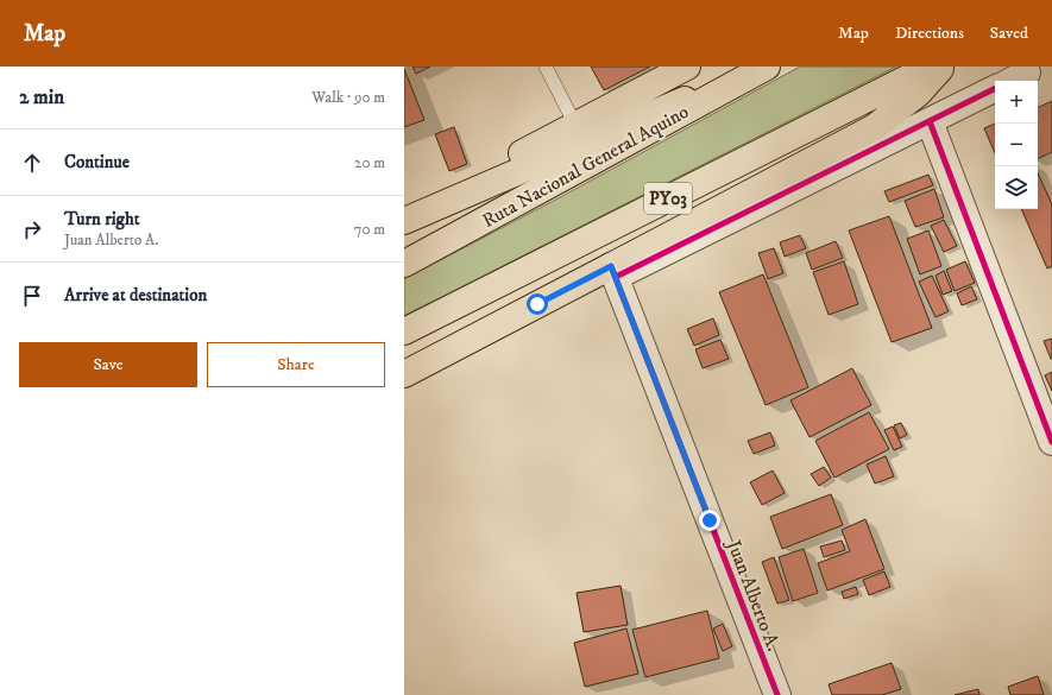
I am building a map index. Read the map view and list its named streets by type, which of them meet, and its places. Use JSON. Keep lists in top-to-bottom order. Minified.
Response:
{"streets":{"main road":["Ruta Nacional General Aquino","PY03"],"street":["Juan Alberto A."]},"crossings":[["PY03","Juan Alberto A."]],"page":{"header":"Map","nav":["Map","Directions","Saved"],"heading":["2 min","Walk · 90 m"],"map_buttons":["+","−"],"list":[["Continue","20 m"],["Turn right","Juan Alberto A.","70 m"],"Arrive at destination"],"buttons":["Save","Share"]}}
